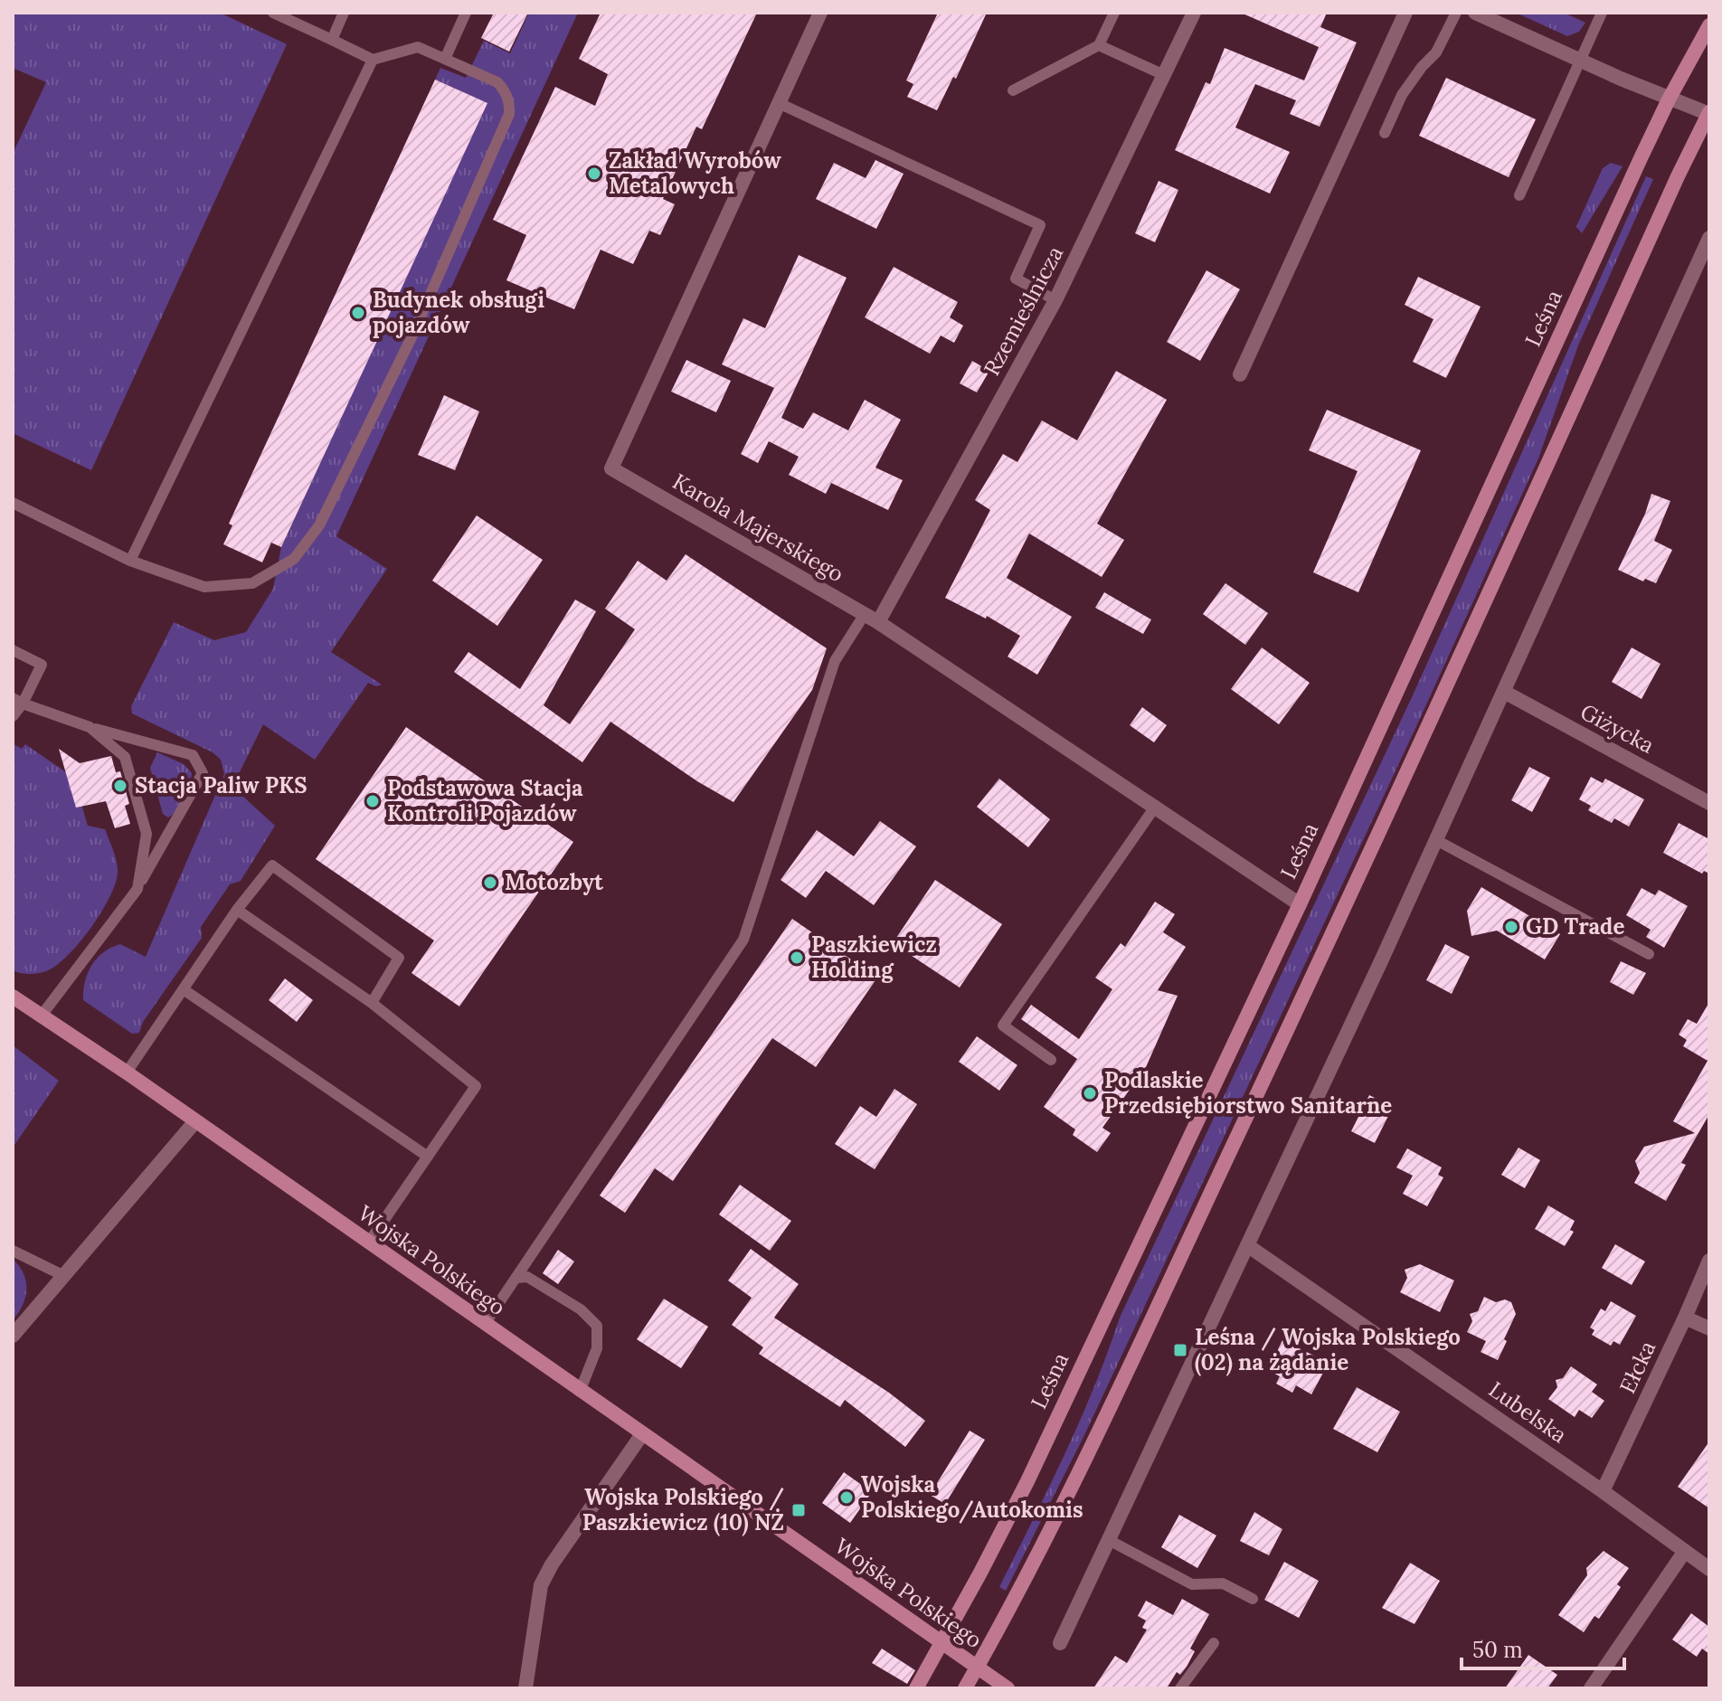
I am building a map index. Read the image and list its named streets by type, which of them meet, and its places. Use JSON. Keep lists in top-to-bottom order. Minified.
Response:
{"streets":{"main road":["Leśna","Wojska Polskiego"],"street":["Rzemieślnicza","Karola Majerskiego","Giżycka","Ełcka","Lubelska"]},"crossings":[["Rzemieślnicza","Karola Majerskiego"],["Leśna","Karola Majerskiego"],["Leśna","Wojska Polskiego"],["Ełcka","Lubelska"]],"places":{"other":["Zakład Wyrobów Metalowych","Budynek obsługi pojazdów","Stacja Paliw PKS","Podstawowa Stacja Kontroli Pojazdów","Motozbyt","GD Trade","Paszkiewicz Holding","Podlaskie Przedsiębiorstwo Sanitarne","Wojska Polskiego/Autokomis"],"transit":["Leśna / Wojska Polskiego (02) na żądanie","Wojska Polskiego / Paszkiewicz (10) NŻ"]},"scale_bar":"50 m"}
